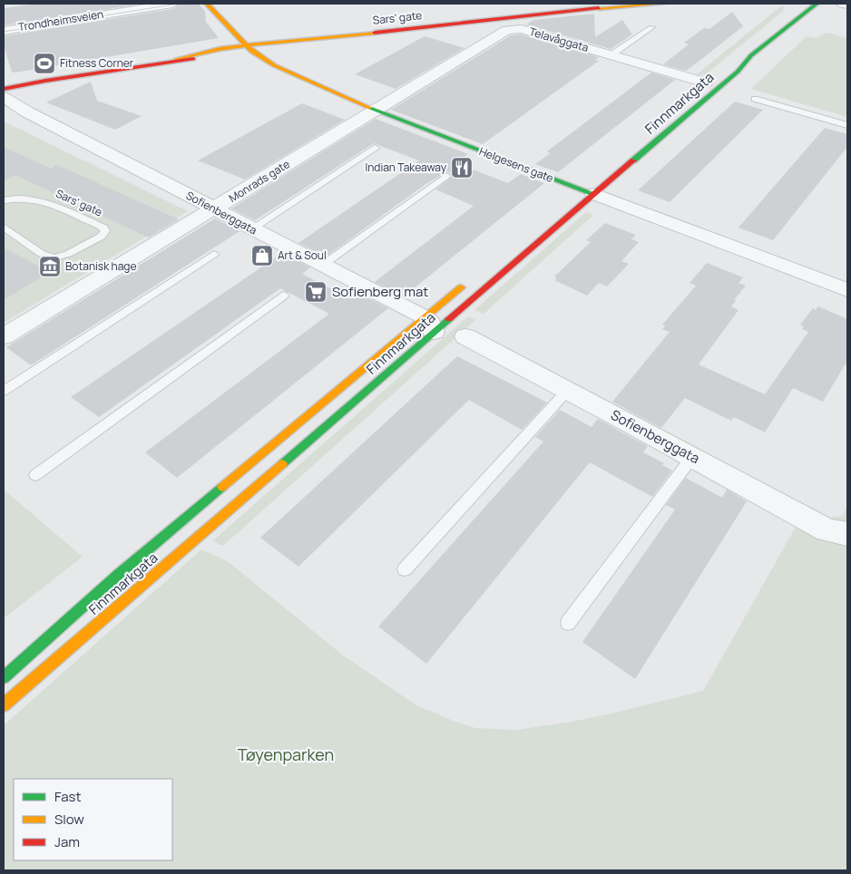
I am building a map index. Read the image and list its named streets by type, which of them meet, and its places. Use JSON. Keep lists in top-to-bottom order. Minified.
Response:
{"streets":{"main road":["Sars' gate","Finnmarkgata","Helgesens gate"],"street":["Trondheimsveien","Telavåggata","Monrads gate","Sofienberggata"]},"crossings":[["Sars' gate","Helgesens gate"],["Sars' gate","Sofienberggata"],["Telavåggata","Finnmarkgata"],["Telavåggata","Helgesens gate"],["Telavåggata","Monrads gate"],["Finnmarkgata","Helgesens gate"],["Finnmarkgata","Sofienberggata"],["Helgesens gate","Monrads gate"],["Monrads gate","Sofienberggata"]],"parks":["Tøyenparken"],"places":{"sports":["Fitness Corner"],"restaurant":["Indian Takeaway"],"shop":["Art & Soul"],"museum":["Botanisk hage"],"supermarket":["Sofienberg mat"]},"legend":["Fast","Slow","Jam"]}
